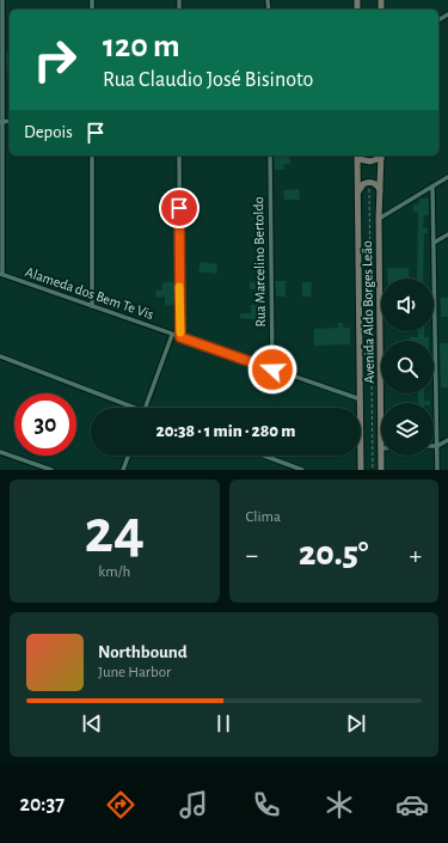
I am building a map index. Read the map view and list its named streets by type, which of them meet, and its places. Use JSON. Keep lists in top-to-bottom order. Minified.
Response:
{"streets":{"street":["Rua Marcelino Bertoldo","Alameda dos Bem Te Vis","Avenida Aldo Borges Leão"]},"crossings":[["Rua Marcelino Bertoldo","Alameda dos Bem Te Vis"],["Alameda dos Bem Te Vis","Avenida Aldo Borges Leão"]],"page":{"turn":["120 m","Rua Claudio José Bisinoto"],"then":"Depois","limit":"30","trip":"20:38 · 1 min · 280 m","tile":[["24","km/h"],"Clima"],"heat":["−","20.5°","+"],"song":["Northbound","June Harbor"],"tabs":"20:37"}}
